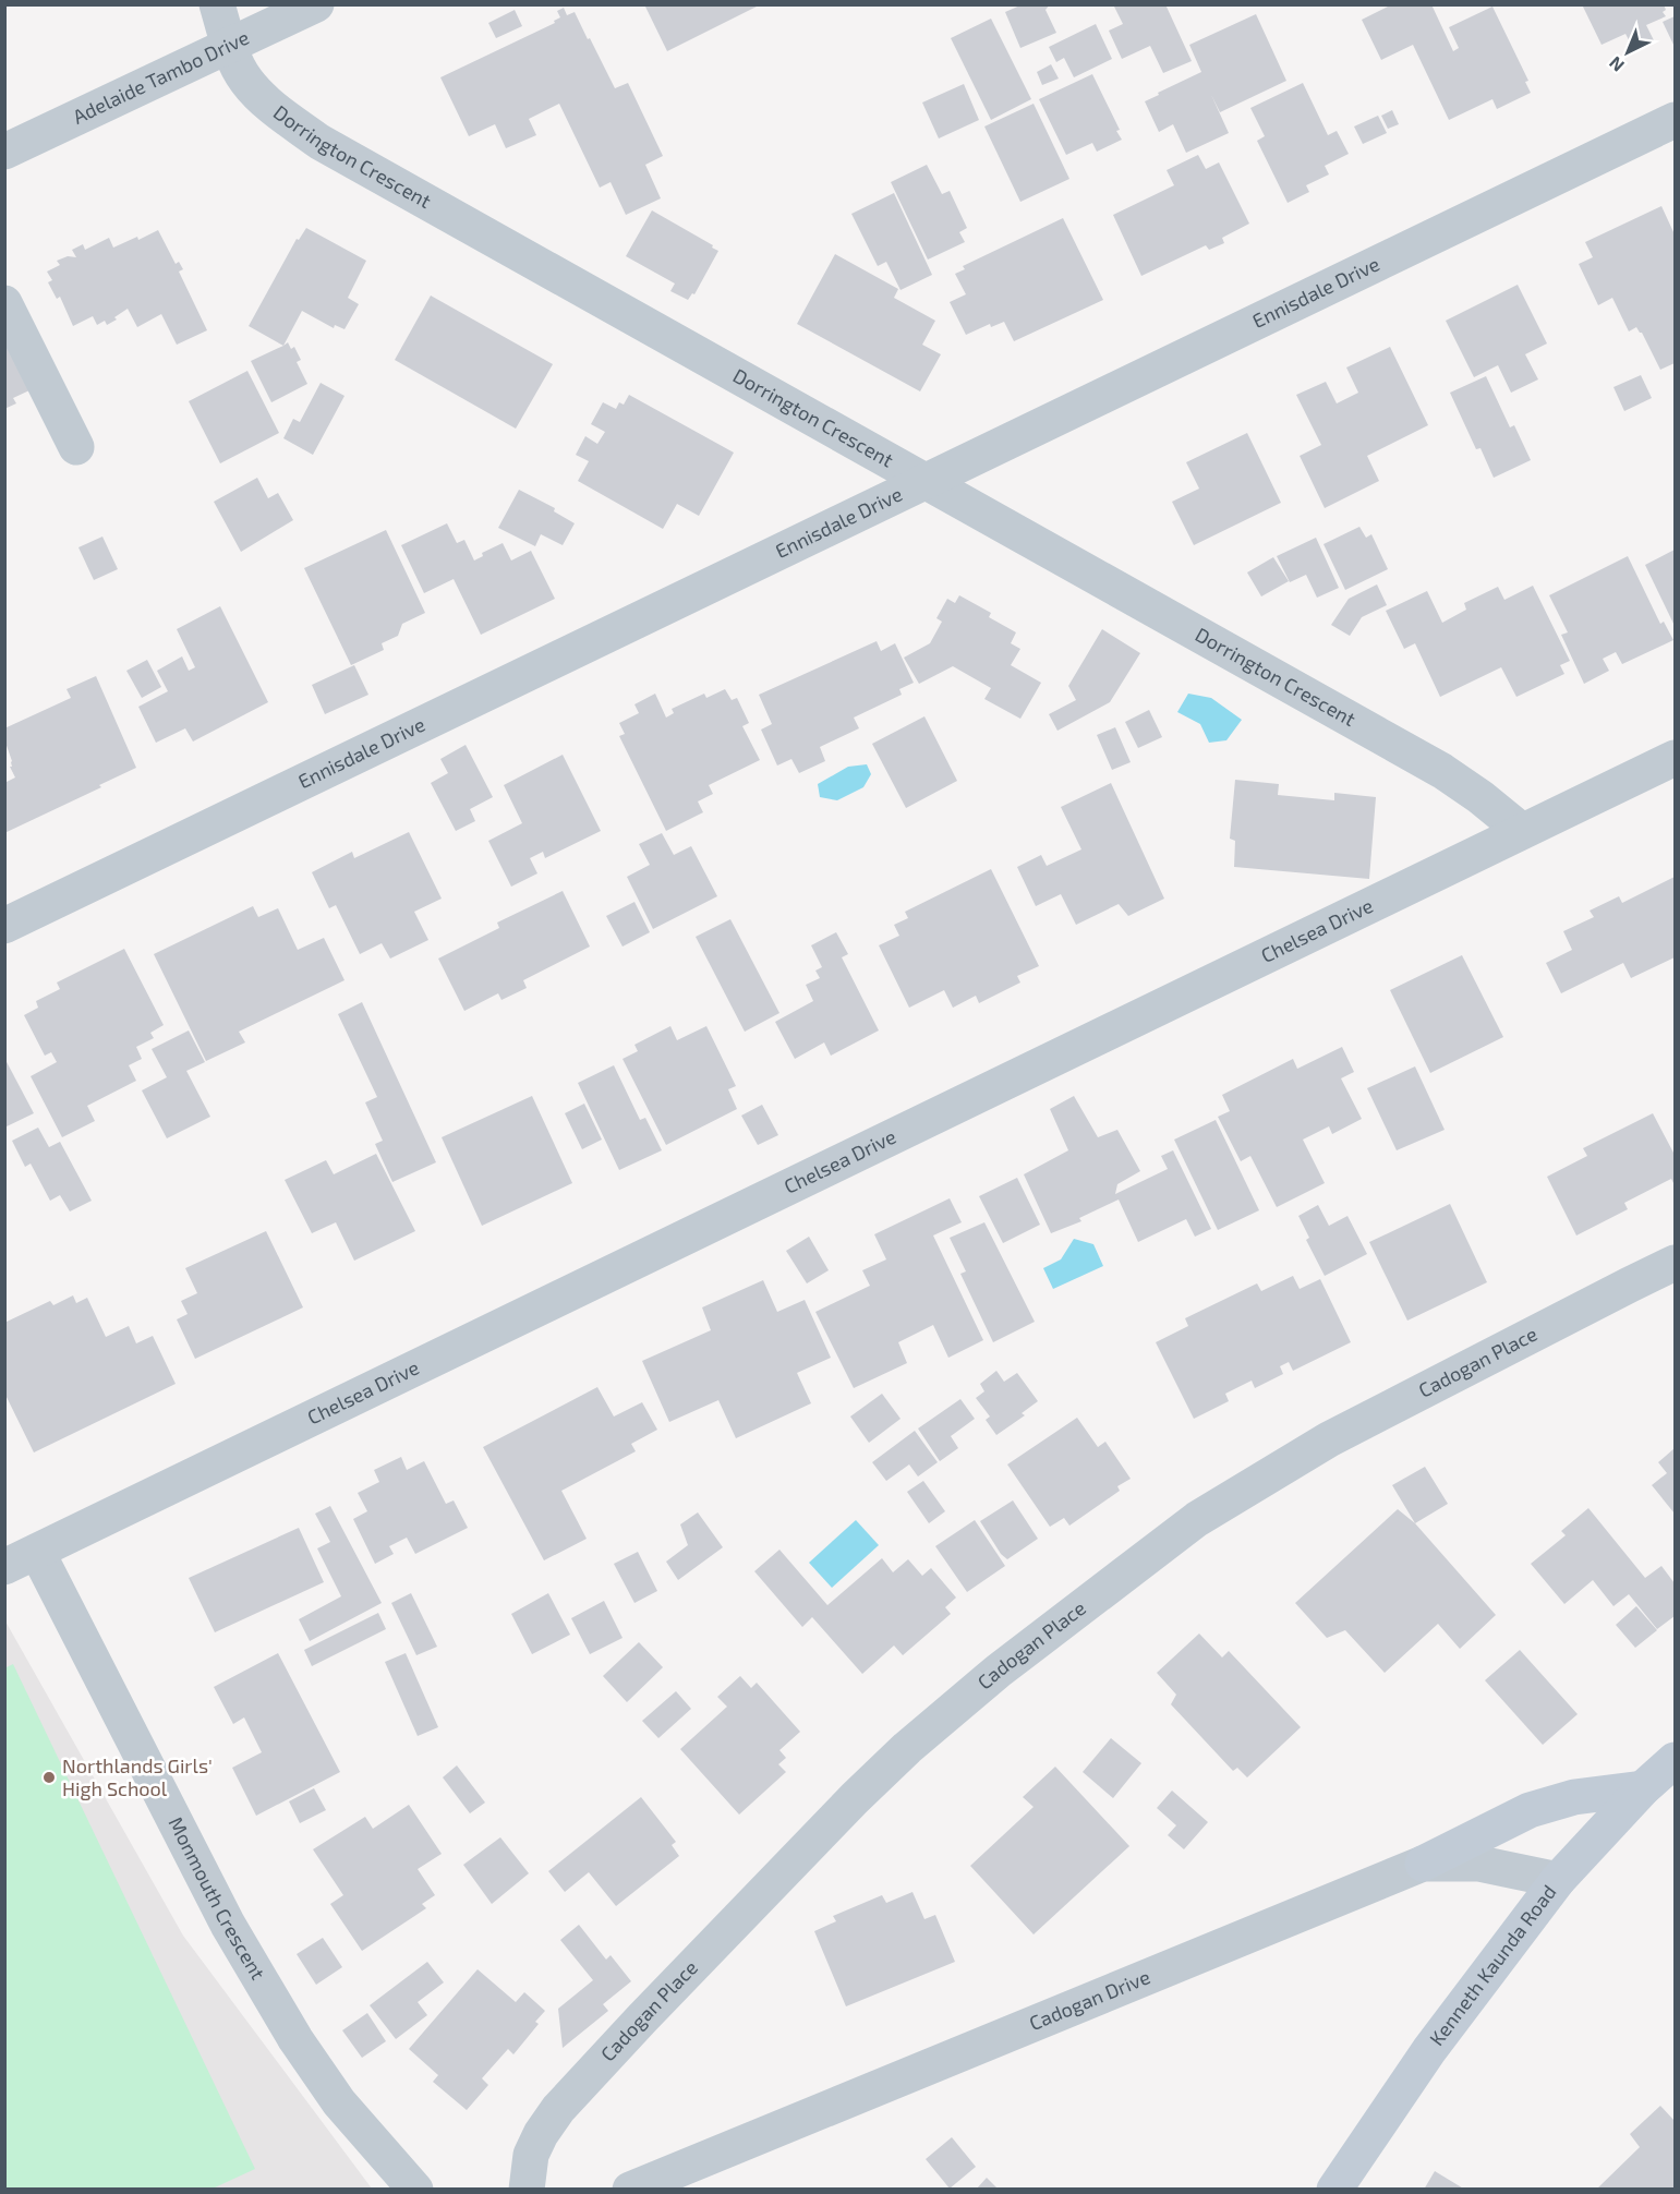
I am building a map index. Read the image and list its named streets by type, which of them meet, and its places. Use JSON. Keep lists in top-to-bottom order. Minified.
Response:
{"streets":{"main road":["Kenneth Kaunda Road"],"street":["Adelaide Tambo Drive","Dorrington Crescent","Ennisdale Drive","Chelsea Drive","Cadogan Place","Monmouth Crescent","Cadogan Drive"]},"crossings":[["Adelaide Tambo Drive","Dorrington Crescent"],["Dorrington Crescent","Ennisdale Drive"],["Dorrington Crescent","Chelsea Drive"],["Chelsea Drive","Monmouth Crescent"],["Kenneth Kaunda Road","Cadogan Drive"]],"places":["Northlands Girls' High School"],"north":"bottom left"}
